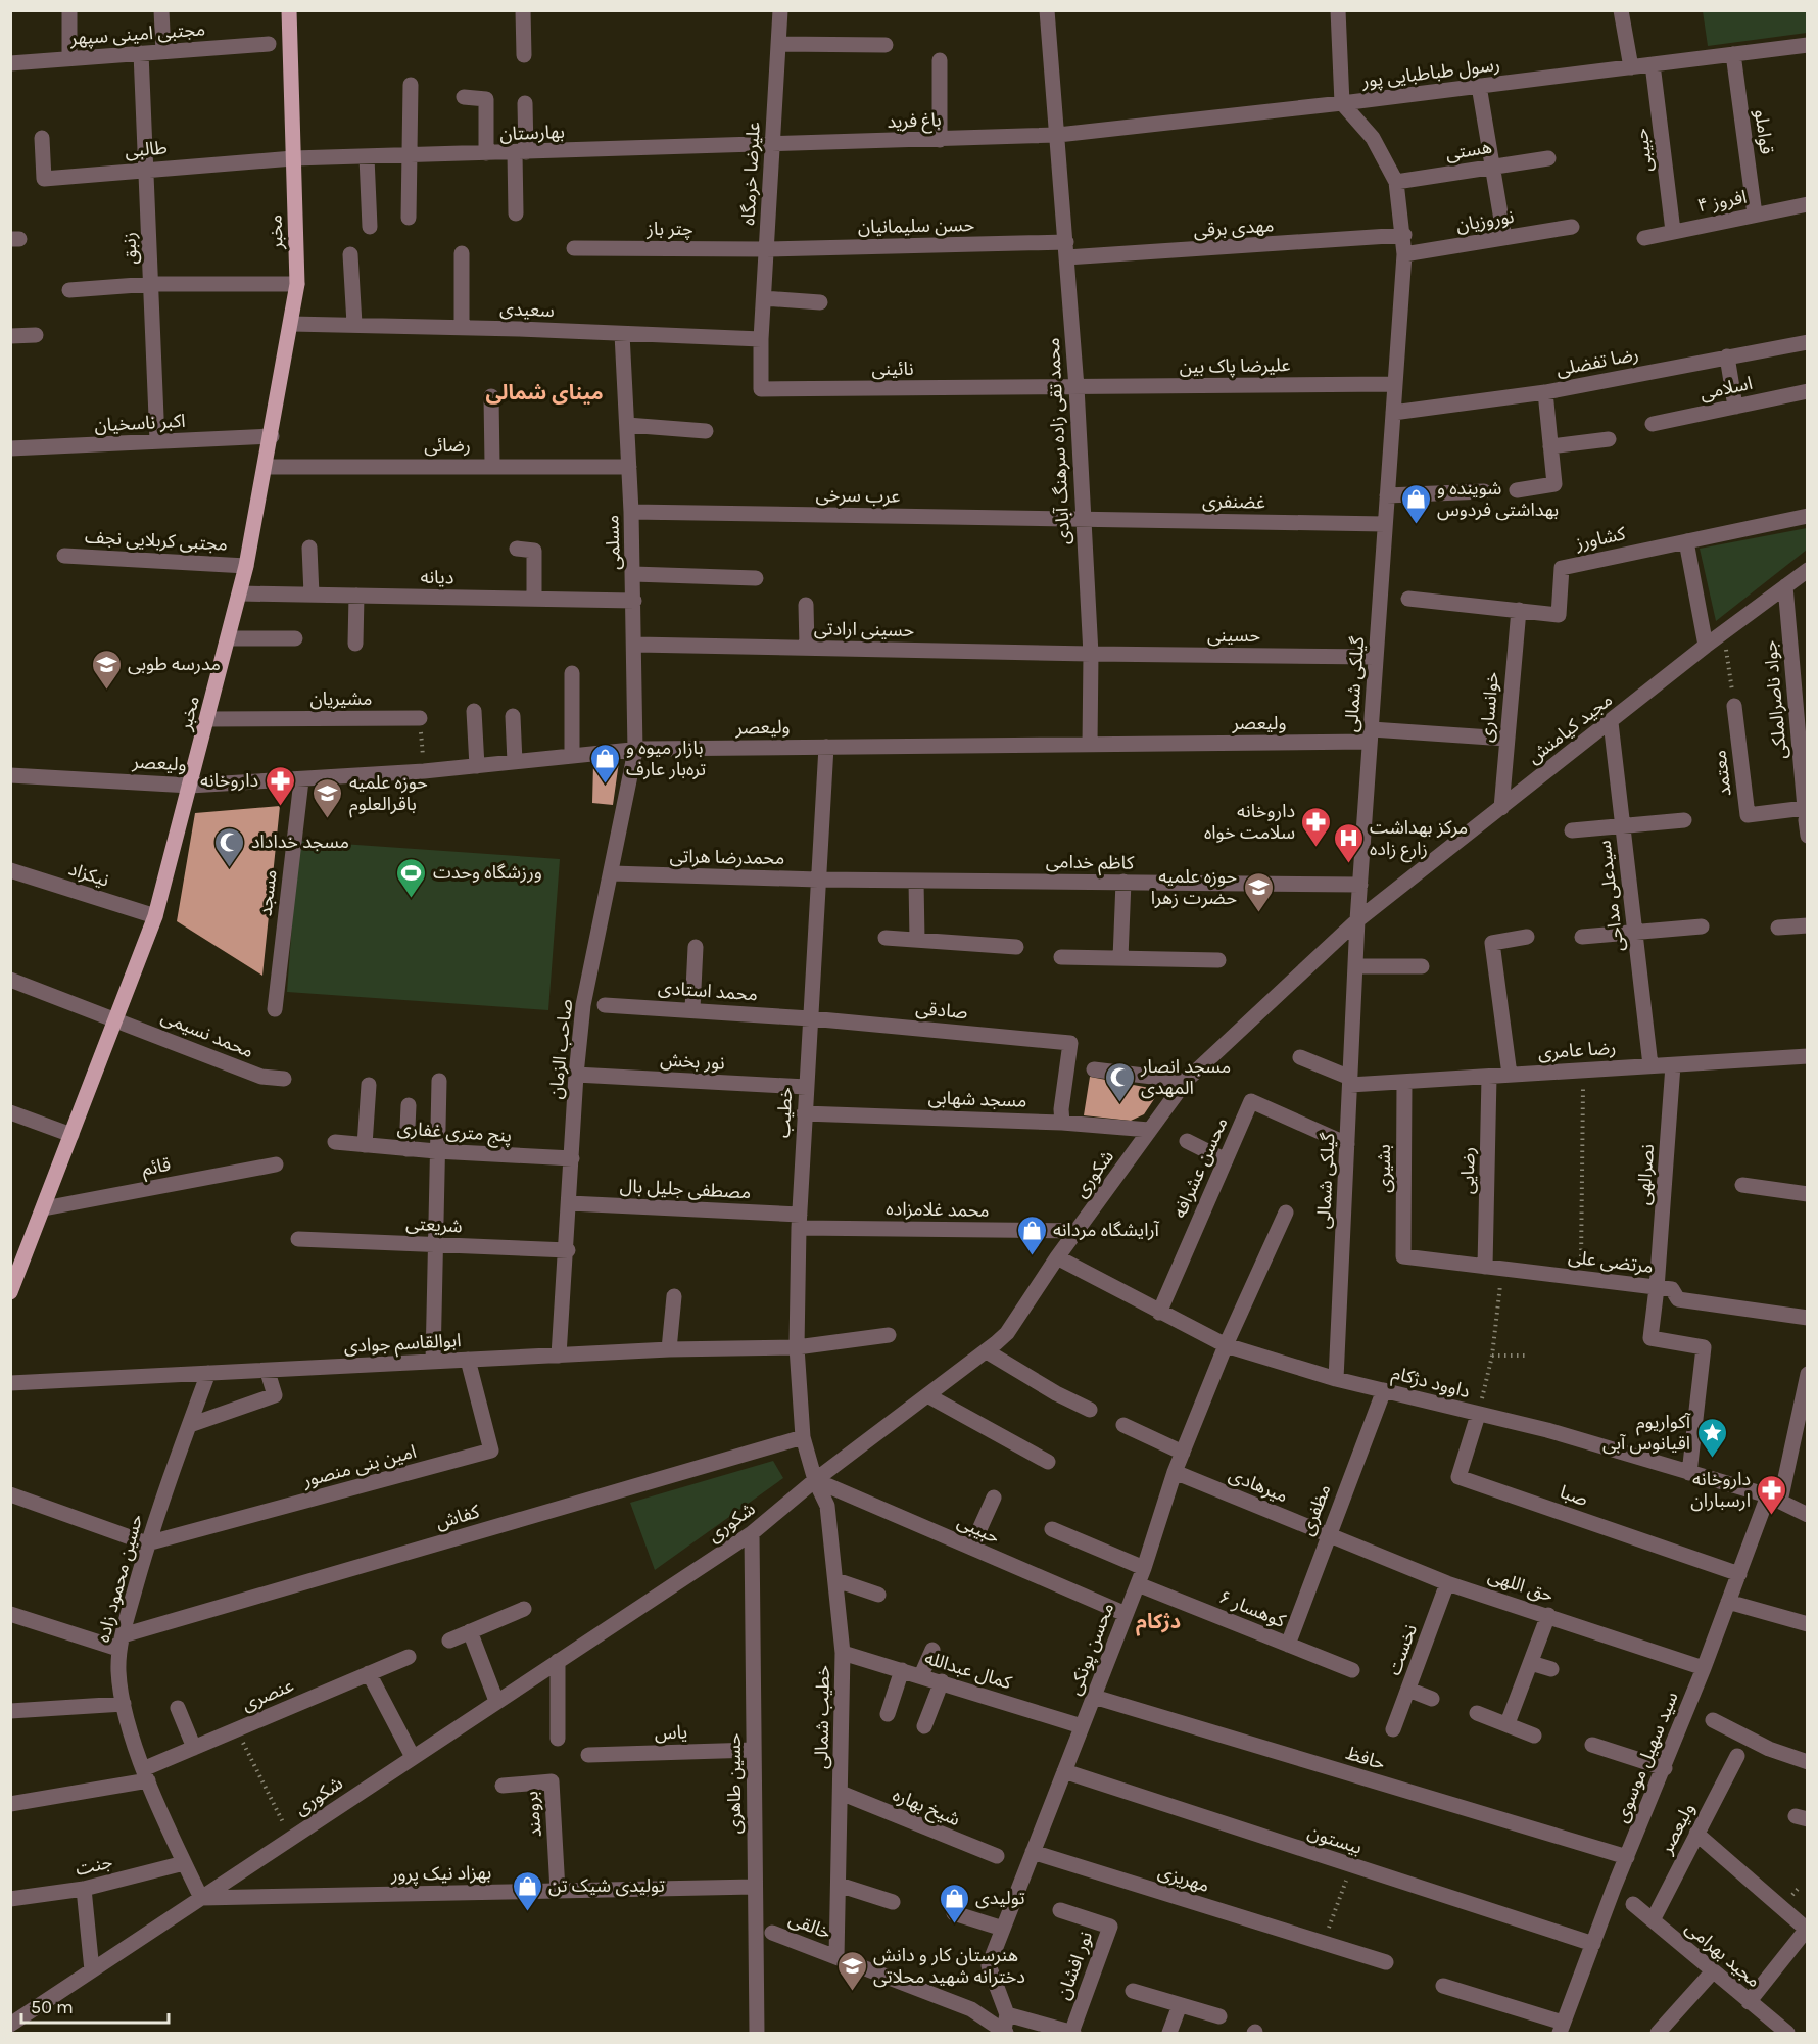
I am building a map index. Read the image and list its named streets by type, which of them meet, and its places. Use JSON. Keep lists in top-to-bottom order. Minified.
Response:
{"streets":{"main road":["مخبر"],"street":["مجتبی امینی سپهر","رسول طباطبایی پور","باغ فرید","قواملو","بهارستان","طالبی","هستی","حبیبی","علیرضا خرمگاه","افروز ۴","نوروزیان","حسن سلیمانیان","مهدی برقی","چتر باز","زنبق","سعیدی","رضا تفضلی","علیرضا پاک بین","نائینی","اسلامی","اکبر ناسخیان","محمد تقی زاده سرهنگ آبادی","رضائی","عرب سرخی","غضنفری","کشاورز","مجتبی کربلایی نجف","مسلمی","دیانه","حسینی ارادتی","حسینی","گيلکی شمالی","مشیریان","جواد ناصرالملکی","خوانساری","ولیعصر","مجید کیامنش","معتمد","محمدرضا هراتی","کاظم خدامی","نیکزاد","مسجد","سیدعلی مداحی","محمد استادی","صادقی","محمد نسیمی","صاحب الزمان","رضا عامری","نور بخش","مسجد شهابی","خطیب","پنج متری غفاری","قائم","محسن عشرافه","بشیری","رضایی","شکوری","نصرالهی","مصطفی جلیل بال","محمد غلامزاده","شریعتی","مرتضی علی","ابوالقاسم جوادی","داوود دژکام","امین بنی منصور","میرهادی","صبا","مظفری","کفاش","حسین محمود زاده","حق اللهی","کوهسار ۶","محسن پونکی","نخست","کمال عبدالله","عنصری","خطیب شمالی","یاس","سید سهیل موسوی","حافظ","حسین طاهری","شیخ بهاره","برومند","بیستون","جنت","بهزاد نیک پرور","مهریزی","خالقی","مجید بهرامی","نور افشان"]},"crossings":[["مجتبی امینی سپهر","زنبق"],["رسول طباطبایی پور","باغ فرید"],["رسول طباطبایی پور","قواملو"],["رسول طباطبایی پور","حبیبی"],["رسول طباطبایی پور","محمد تقی زاده سرهنگ آبادی"],["رسول طباطبایی پور","گيلکی شمالی"],["باغ فرید","بهارستان"],["باغ فرید","علیرضا خرمگاه"],["باغ فرید","محمد تقی زاده سرهنگ آبادی"],["قواملو","افروز ۴"],["بهارستان","طالبی"],["بهارستان","علیرضا خرمگاه"],["بهارستان","مخبر"],["طالبی","مخبر"],["طالبی","زنبق"],["هستی","گيلکی شمالی"],["حبیبی","افروز ۴"],["حبیبی","خطیب"],["حبیبی","شکوری"],["حبیبی","محسن پونکی"],["حبیبی","خطیب شمالی"],["علیرضا خرمگاه","حسن سلیمانیان"],["علیرضا خرمگاه","چتر باز"],["علیرضا خرمگاه","سعیدی"],["علیرضا خرمگاه","نائینی"],["نوروزیان","گيلکی شمالی"],["حسن سلیمانیان","مهدی برقی"],["حسن سلیمانیان","چتر باز"],["حسن سلیمانیان","محمد تقی زاده سرهنگ آبادی"],["مهدی برقی","محمد تقی زاده سرهنگ آبادی"],["مهدی برقی","گيلکی شمالی"],["مخبر","سعیدی"],["مخبر","اکبر ناسخیان"],["مخبر","رضائی"],["مخبر","مجتبی کربلایی نجف"],["مخبر","دیانه"],["مخبر","مشیریان"],["مخبر","ولیعصر"],["مخبر","نیکزاد"],["مخبر","محمد نسیمی"],["مخبر","قائم"],["زنبق","اکبر ناسخیان"],["سعیدی","نائینی"],["سعیدی","مسلمی"],["رضا تفضلی","گيلکی شمالی"],["علیرضا پاک بین","نائینی"],["علیرضا پاک بین","محمد تقی زاده سرهنگ آبادی"],["علیرضا پاک بین","گيلکی شمالی"],["نائینی","محمد تقی زاده سرهنگ آبادی"],["محمد تقی زاده سرهنگ آبادی","عرب سرخی"],["محمد تقی زاده سرهنگ آبادی","غضنفری"],["محمد تقی زاده سرهنگ آبادی","حسینی ارادتی"],["محمد تقی زاده سرهنگ آبادی","حسینی"],["محمد تقی زاده سرهنگ آبادی","ولیعصر"],["رضائی","مسلمی"],["عرب سرخی","غضنفری"],["عرب سرخی","مسلمی"],["غضنفری","گيلکی شمالی"],["کشاورز","خوانساری"],["مسلمی","دیانه"],["مسلمی","حسینی ارادتی"],["مسلمی","ولیعصر"],["مسلمی","صاحب الزمان"],["حسینی ارادتی","حسینی"],["حسینی","گيلکی شمالی"],["گيلکی شمالی","ولیعصر"],["گيلکی شمالی","مجید کیامنش"],["گيلکی شمالی","کاظم خدامی"],["گيلکی شمالی","رضا عامری"],["گيلکی شمالی","محسن عشرافه"],["گيلکی شمالی","شکوری"],["گيلکی شمالی","داوود دژکام"],["جواد ناصرالملکی","مجید کیامنش"],["جواد ناصرالملکی","معتمد"],["خوانساری","ولیعصر"],["خوانساری","مجید کیامنش"],["ولیعصر","مسجد"],["ولیعصر","صاحب الزمان"],["ولیعصر","خطیب"],["ولیعصر","مجید بهرامی"],["مجید کیامنش","سیدعلی مداحی"],["مجید کیامنش","شکوری"],["محمدرضا هراتی","کاظم خدامی"],["محمدرضا هراتی","صاحب الزمان"],["محمدرضا هراتی","خطیب"],["کاظم خدامی","خطیب"],["سیدعلی مداحی","رضا عامری"],["محمد استادی","صادقی"],["محمد استادی","خطیب"],["صادقی","مسجد شهابی"],["صادقی","خطیب"],["صاحب الزمان","نور بخش"],["صاحب الزمان","پنج متری غفاری"],["صاحب الزمان","مصطفی جلیل بال"],["صاحب الزمان","شریعتی"],["صاحب الزمان","ابوالقاسم جوادی"],["رضا عامری","بشیری"],["رضا عامری","رضایی"],["رضا عامری","نصرالهی"],["نور بخش","خطیب"],["مسجد شهابی","خطیب"],["مسجد شهابی","شکوری"],["خطیب","شکوری"],["خطیب","مصطفی جلیل بال"],["خطیب","محمد غلامزاده"],["خطیب","ابوالقاسم جوادی"],["خطیب","کفاش"],["خطیب","خطیب شمالی"],["محسن عشرافه","داوود دژکام"],["بشیری","مرتضی علی"],["رضایی","مرتضی علی"],["شکوری","محمد غلامزاده"],["شکوری","داوود دژکام"],["شکوری","حسین محمود زاده"],["شکوری","خطیب شمالی"],["شکوری","حسین طاهری"],["شکوری","بهزاد نیک پرور"],["نصرالهی","مرتضی علی"],["نصرالهی","داوود دژکام"],["مصطفی جلیل بال","محمد غلامزاده"],["ابوالقاسم جوادی","امین بنی منصور"],["ابوالقاسم جوادی","حسین محمود زاده"],["داوود دژکام","صبا"],["داوود دژکام","مظفری"],["داوود دژکام","محسن پونکی"],["داوود دژکام","سید سهیل موسوی"],["امین بنی منصور","حسین محمود زاده"],["میرهادی","مظفری"],["میرهادی","حق اللهی"],["میرهادی","محسن پونکی"],["صبا","سید سهیل موسوی"],["مظفری","حق اللهی"],["مظفری","کوهسار ۶"],["کفاش","حسین محمود زاده"],["حسین محمود زاده","عنصری"],["حسین محمود زاده","جنت"],["حسین محمود زاده","بهزاد نیک پرور"],["حق اللهی","نخست"],["حق اللهی","سید سهیل موسوی"],["کوهسار ۶","محسن پونکی"],["محسن پونکی","کمال عبدالله"],["محسن پونکی","حافظ"],["محسن پونکی","بیستون"],["محسن پونکی","مهریزی"],["محسن پونکی","خالقی"],["کمال عبدالله","خطیب شمالی"],["خطیب شمالی","شیخ بهاره"],["خطیب شمالی","خالقی"],["یاس","حسین طاهری"],["سید سهیل موسوی","حافظ"],["سید سهیل موسوی","بیستون"],["حسین طاهری","بهزاد نیک پرور"],["برومند","بهزاد نیک پرور"]],"districts":["مینای شمالی","دژکام"],"places":{"shop":["شوینده و بهداشتی فردوس","بازار میوه و تره‌بار عارف","آرایشگاه مردانه","تولیدی شیک تن","تولیدی"],"school or university":["مدرسه طوبی","حوزه علمیه باقرالعلوم","حوزه علمیه حضرت زهرا","هنرستان کار و دانش دخترانه شهید محلاتی"],"pharmacy":["داروخانه","داروخانه سلامت خواه","داروخانه ارسباران"],"hospital":["مرکز بهداشت زارع زاده"],"mosque":["مسجد خداداد","مسجد انصار المهدی"],"sports":["ورزشگاه وحدت"],"place":["آکواریوم اقیانوس آبی"]},"scale_bar":"50 m"}
